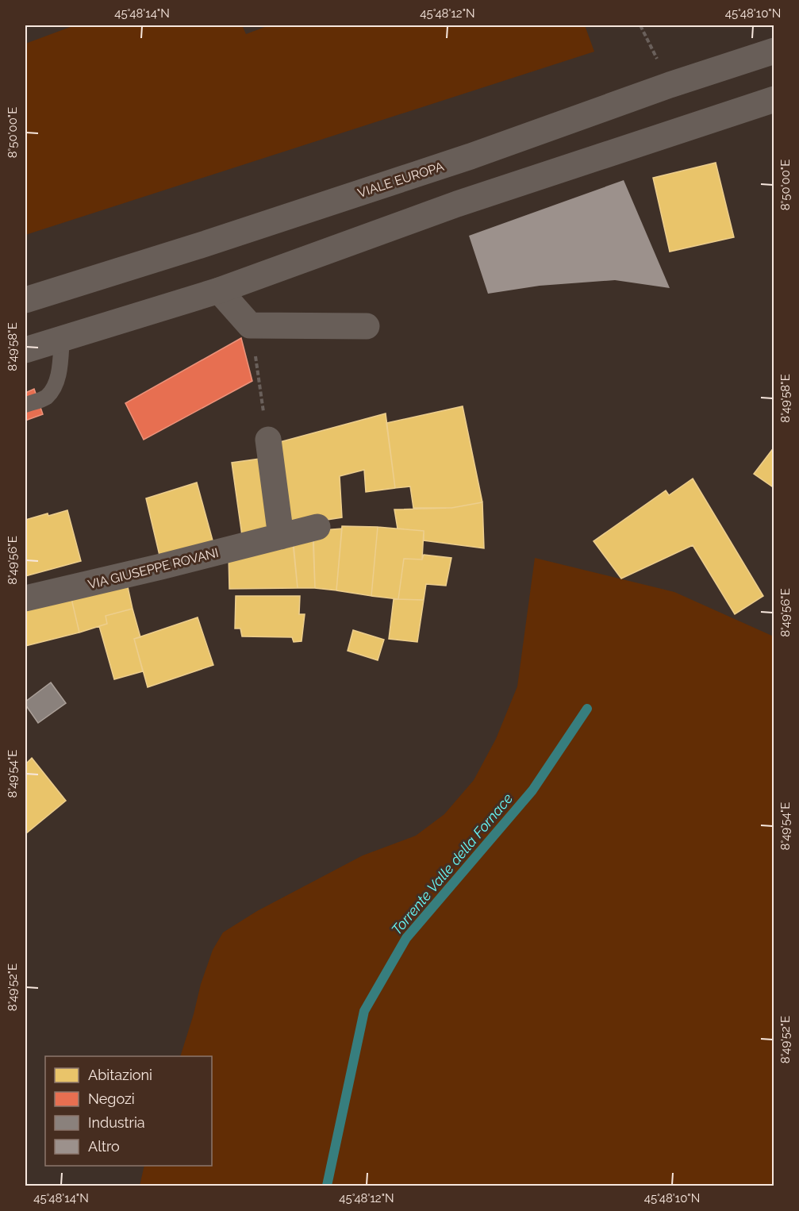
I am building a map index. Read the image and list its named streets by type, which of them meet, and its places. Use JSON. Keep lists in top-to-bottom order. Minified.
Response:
{"streets":{"street":["VIALE EUROPA","VIA GIUSEPPE ROVANI"]},"water":["Torrente Valle della Fornace"],"legend":["Abitazioni","Negozi","Industria","Altro"],"coordinates":["45°48'14\"N","45°48'12\"N","45°48'10\"N","8°50'00\"E","8°49'58\"E","8°49'56\"E","8°49'54\"E","8°49'52\"E"]}
